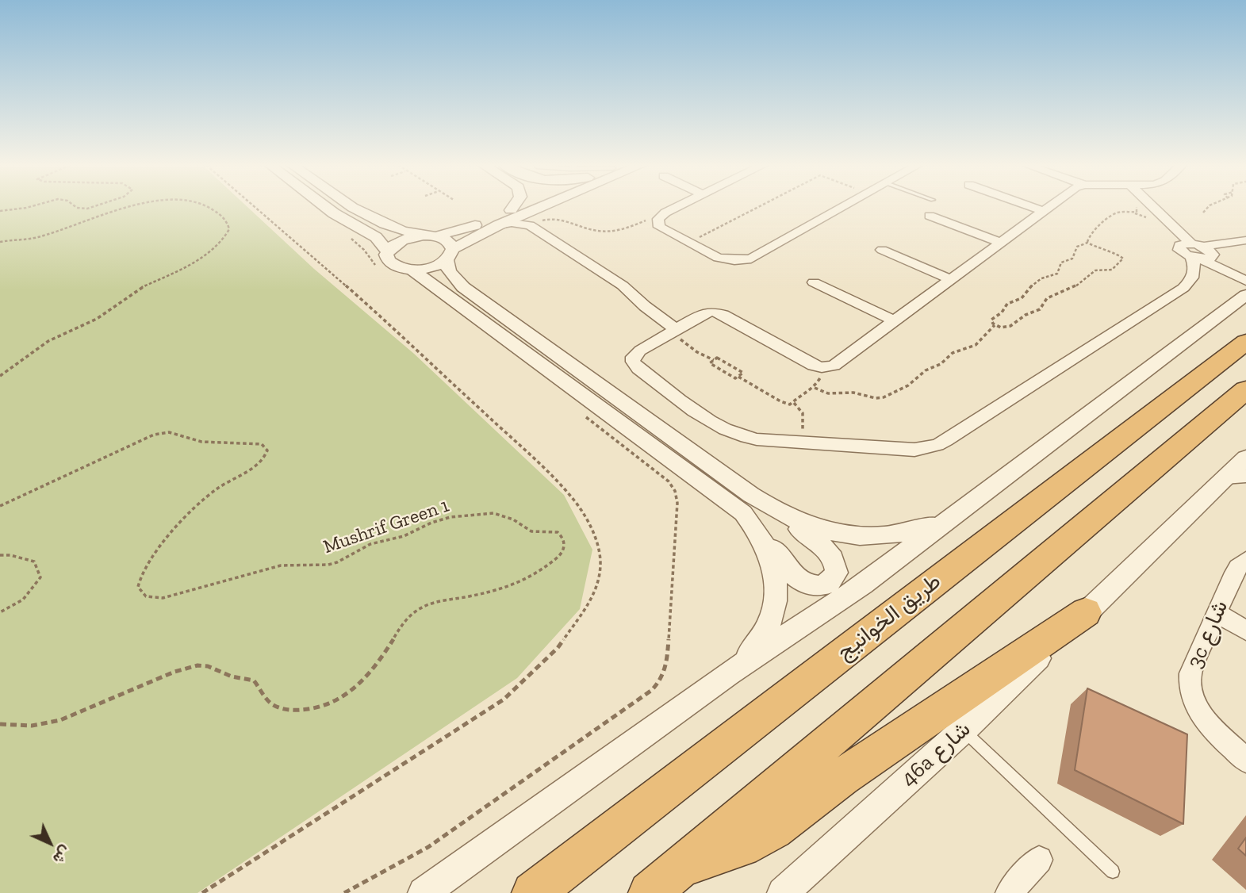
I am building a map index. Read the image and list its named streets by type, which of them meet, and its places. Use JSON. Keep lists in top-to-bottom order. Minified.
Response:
{"streets":{"highway":["طريق الخوانيج"],"street":["3c شارع","46a شارع"],"path":["Mushrif Green 1"]},"north":"bottom right"}
